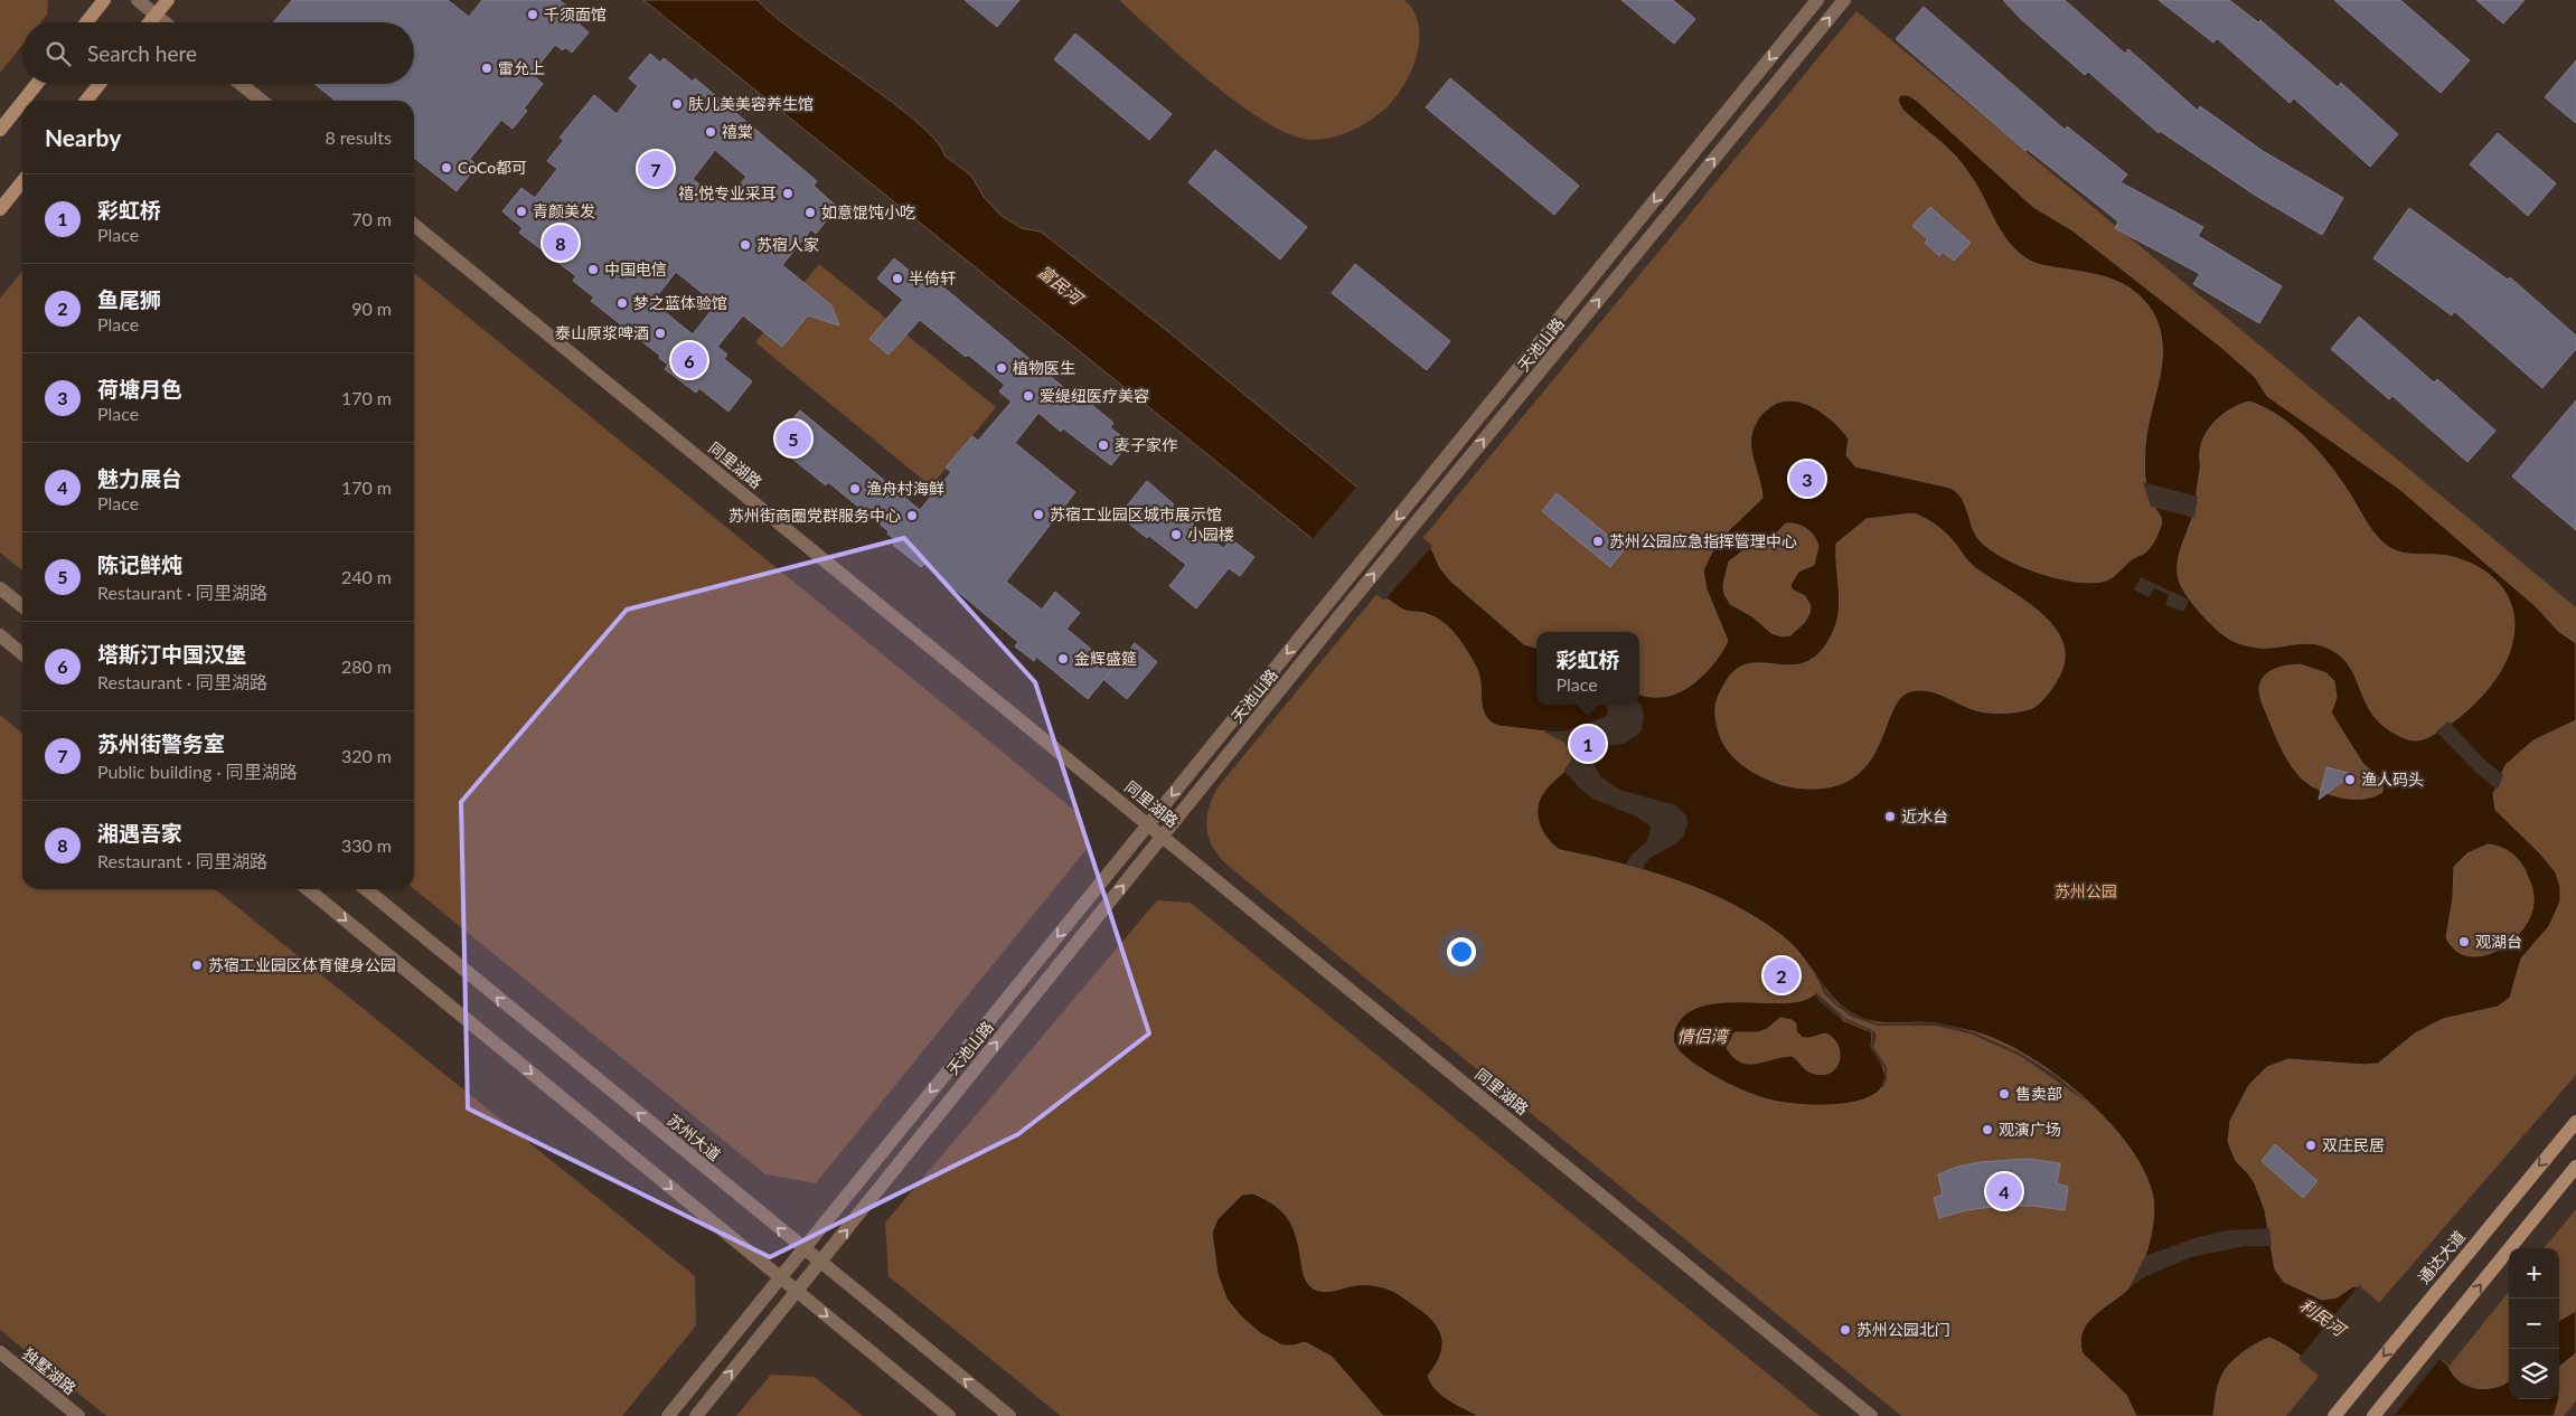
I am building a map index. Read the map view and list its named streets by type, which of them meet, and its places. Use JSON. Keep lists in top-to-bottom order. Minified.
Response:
{"streets":{"main road":["通达大道"],"street":["天池山路","同里湖路","苏州大道","独墅湖路"]},"crossings":[["天池山路","同里湖路"],["天池山路","苏州大道"]],"water":["富民河","情侣湾","利民河"],"parks":["苏州公园"],"places":["千须面馆","雷允上","肤儿美美容养生馆","禧棠","CoCo都可","禧·悦专业采耳","青颜美发","如意馄饨小吃","苏宿人家","中国电信","半倚轩","梦之蓝体验馆","泰山原浆啤酒","植物医生","爱缇纽医疗美容","麦子家作","渔舟村海鲜","苏宿工业园区城市展示馆","苏州街商圈党群服务中心","小园楼","苏州公园应急指挥管理中心","金辉盛筵","渔人码头","近水台","观湖台","苏宿工业园区体育健身公园","售卖部","观演广场","双庄民居","苏州公园北门"],"page":{"search":"Search here","heading":["Nearby","8 results"],"pins":["7","8","6","5","3","1","2","4"],"list":[{"mark":"1","name":"彩虹桥","note":"Place","value":"70 m"},{"mark":"2","name":"鱼尾狮","note":"Place","value":"90 m"},{"mark":"3","name":"荷塘月色","note":"Place","value":"170 m"},{"mark":"4","name":"魅力展台","note":"Place","value":"170 m"},{"mark":"5","name":"陈记鲜炖","note":"Restaurant · 同里湖路","value":"240 m"},{"mark":"6","name":"塔斯汀中国汉堡","note":"Restaurant · 同里湖路","value":"280 m"},{"mark":"7","name":"苏州街警务室","note":"Public building · 同里湖路","value":"320 m"},{"mark":"8","name":"湘遇吾家","note":"Restaurant · 同里湖路","value":"330 m"}],"popup":["彩虹桥","Place"],"map_buttons":["+","−"]}}
